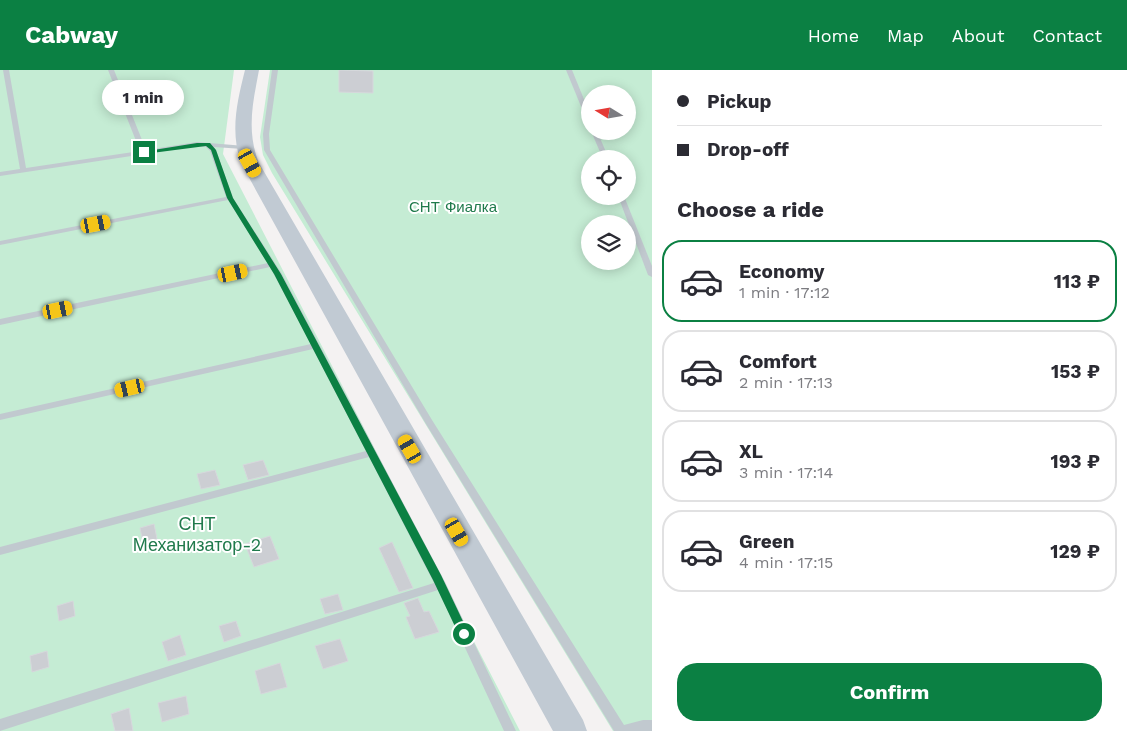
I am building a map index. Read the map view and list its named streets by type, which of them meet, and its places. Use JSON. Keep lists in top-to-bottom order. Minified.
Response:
{"parks":["СНТ Фиалка","СНТ Механизатор-2"],"north":"left","page":{"header":"Cabway","nav":["Home","Map","About","Contact"],"banner":["Pickup","Drop-off"],"bubble":"1 min","heading":"Choose a ride","list":[{"name":"Economy","note":"1 min · 17:12","value":"113 ₽"},{"name":"Comfort","note":"2 min · 17:13","value":"153 ₽"},{"name":"XL","note":"3 min · 17:14","value":"193 ₽"},{"name":"Green","note":"4 min · 17:15","value":"129 ₽"}],"buttons":"Confirm"}}
